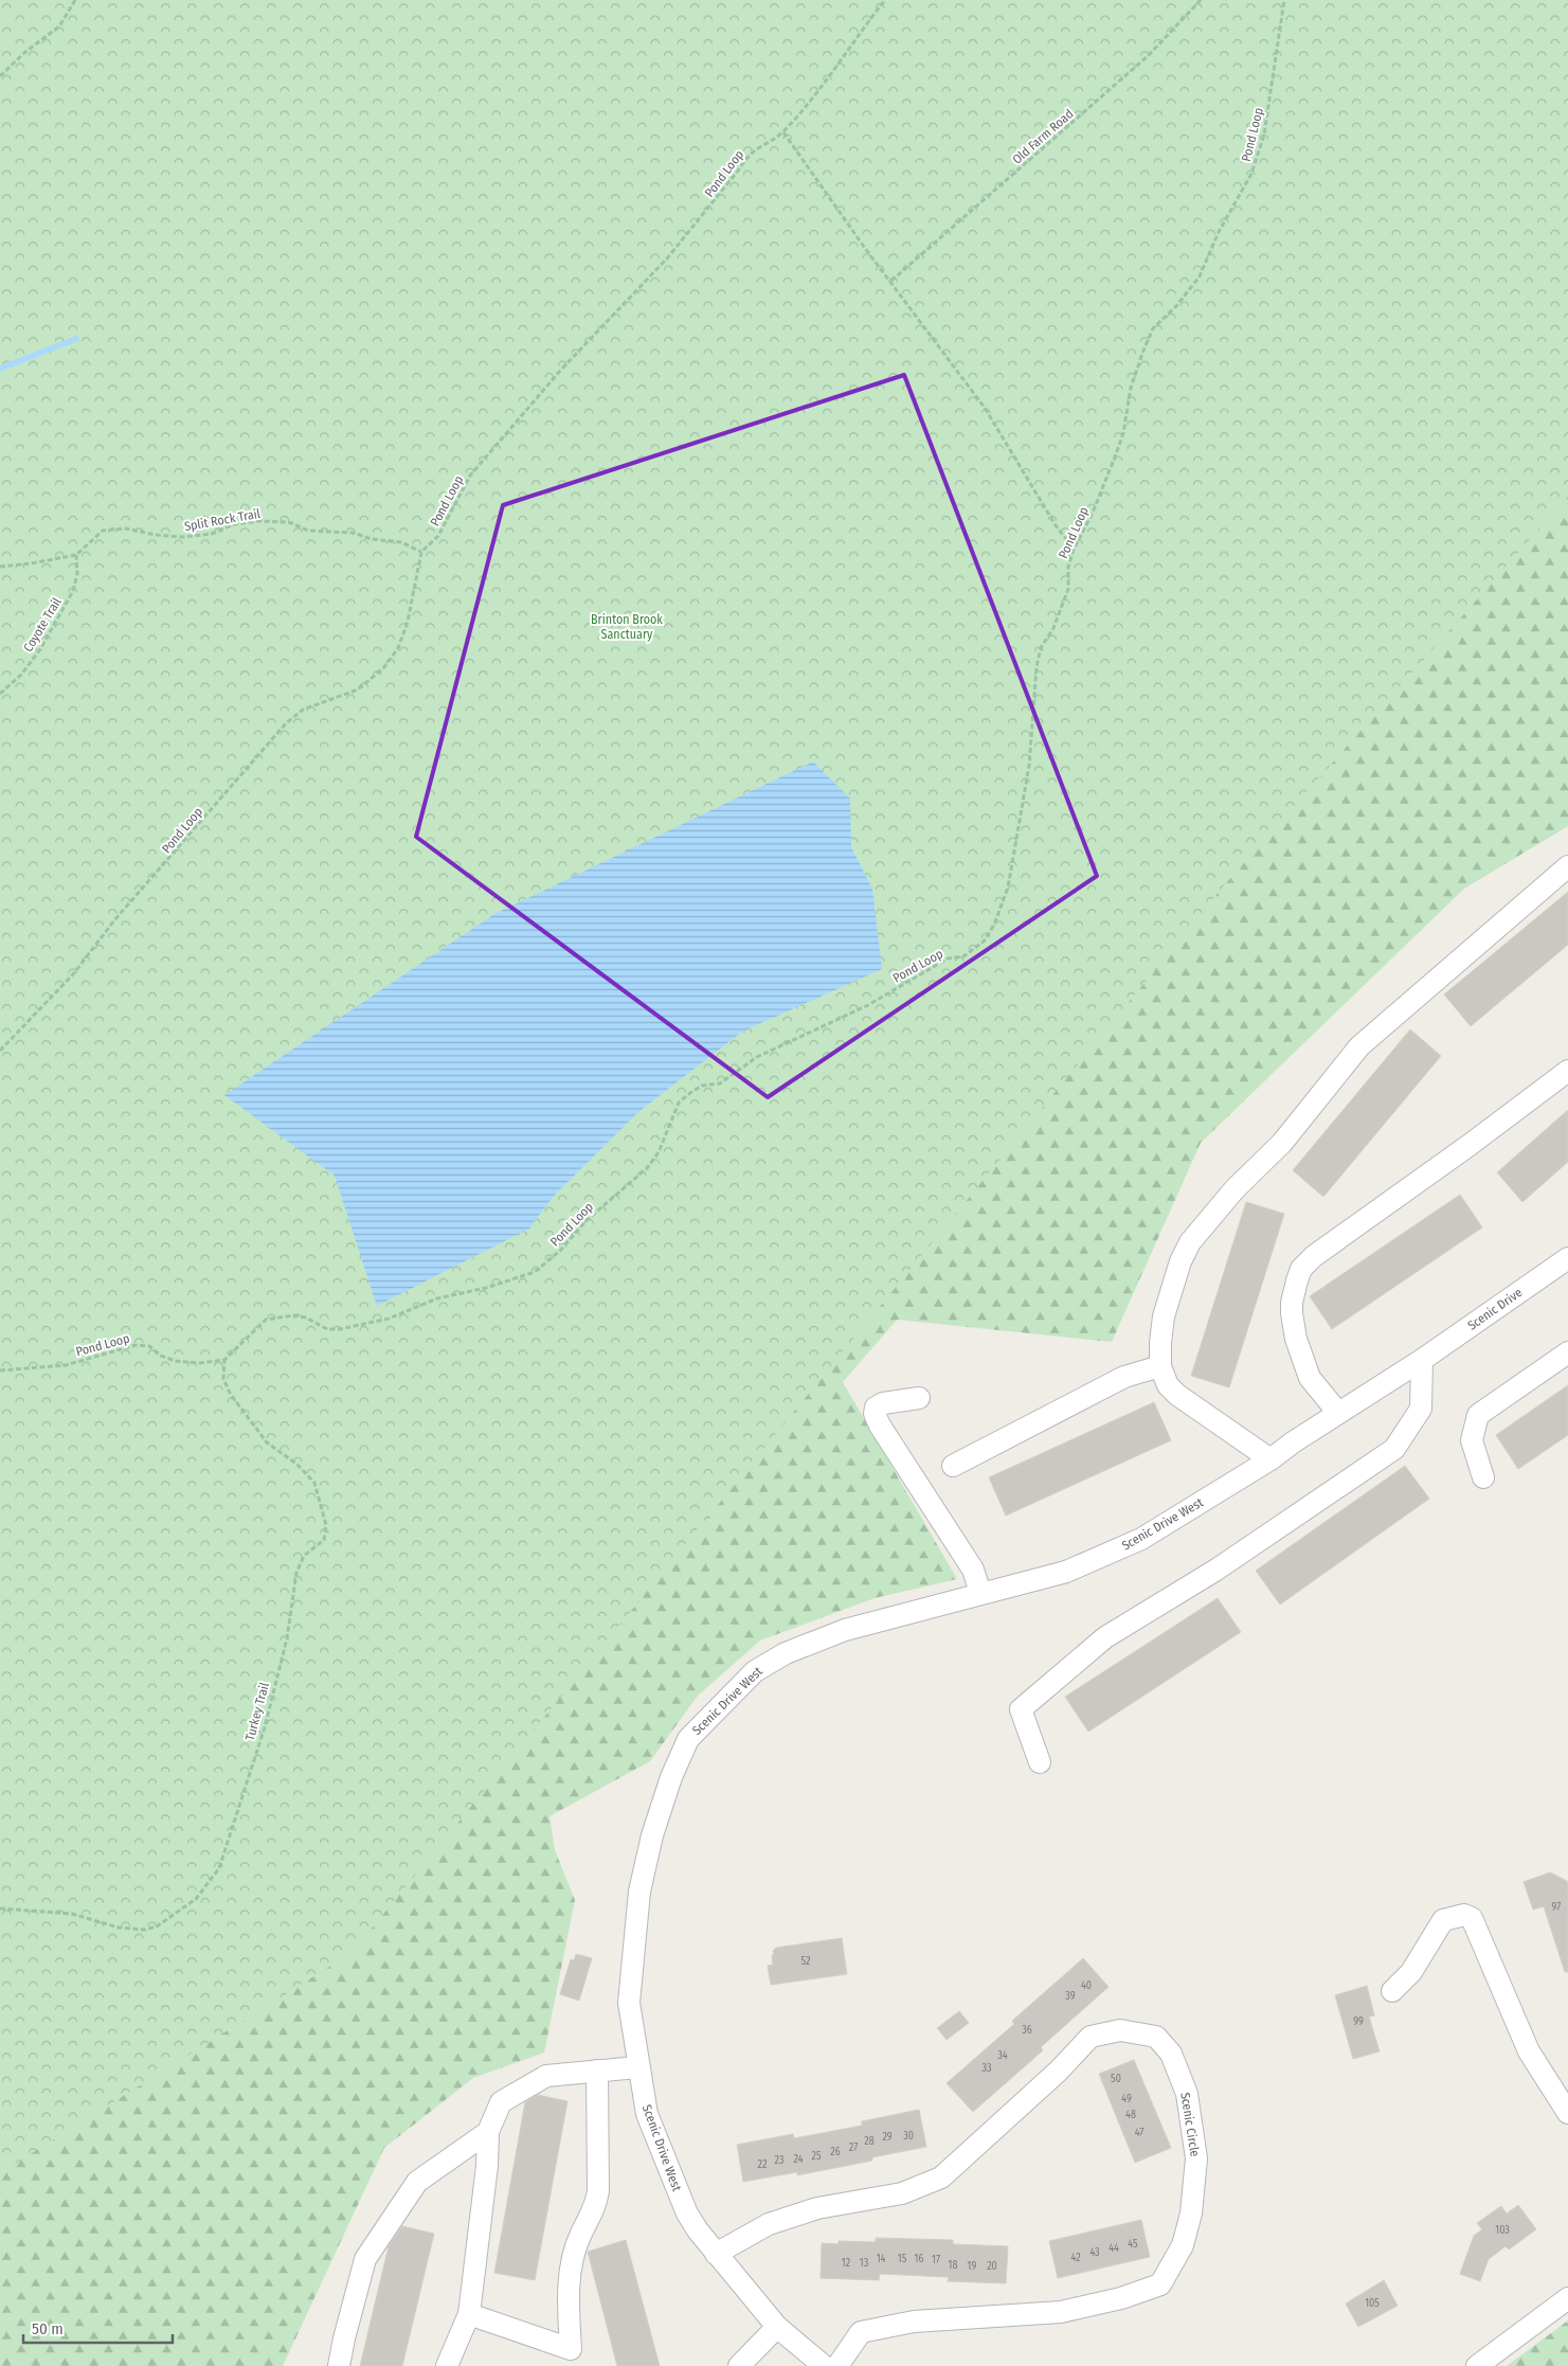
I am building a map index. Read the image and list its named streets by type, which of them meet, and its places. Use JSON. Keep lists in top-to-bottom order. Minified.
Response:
{"streets":{"street":["Scenic Drive","Scenic Drive West","Scenic Circle"],"path":["Pond Loop","Old Farm Road","Split Rock Trail","Coyote Trail","Turkey Trail"]},"crossings":[["Pond Loop","Split Rock Trail"],["Pond Loop","Turkey Trail"],["Split Rock Trail","Coyote Trail"],["Scenic Drive","Scenic Drive West"],["Scenic Drive West","Scenic Circle"]],"parks":["Brinton Brook Sanctuary"],"house_numbers":["97","52","40","39","99","36","34","33","50","49","48","47","30","29","28","27","26","25","24","23","22","103","45","44","43","42","14","15","16","17","12","13","18","19","20","105"],"scale_bar":"50 m"}
